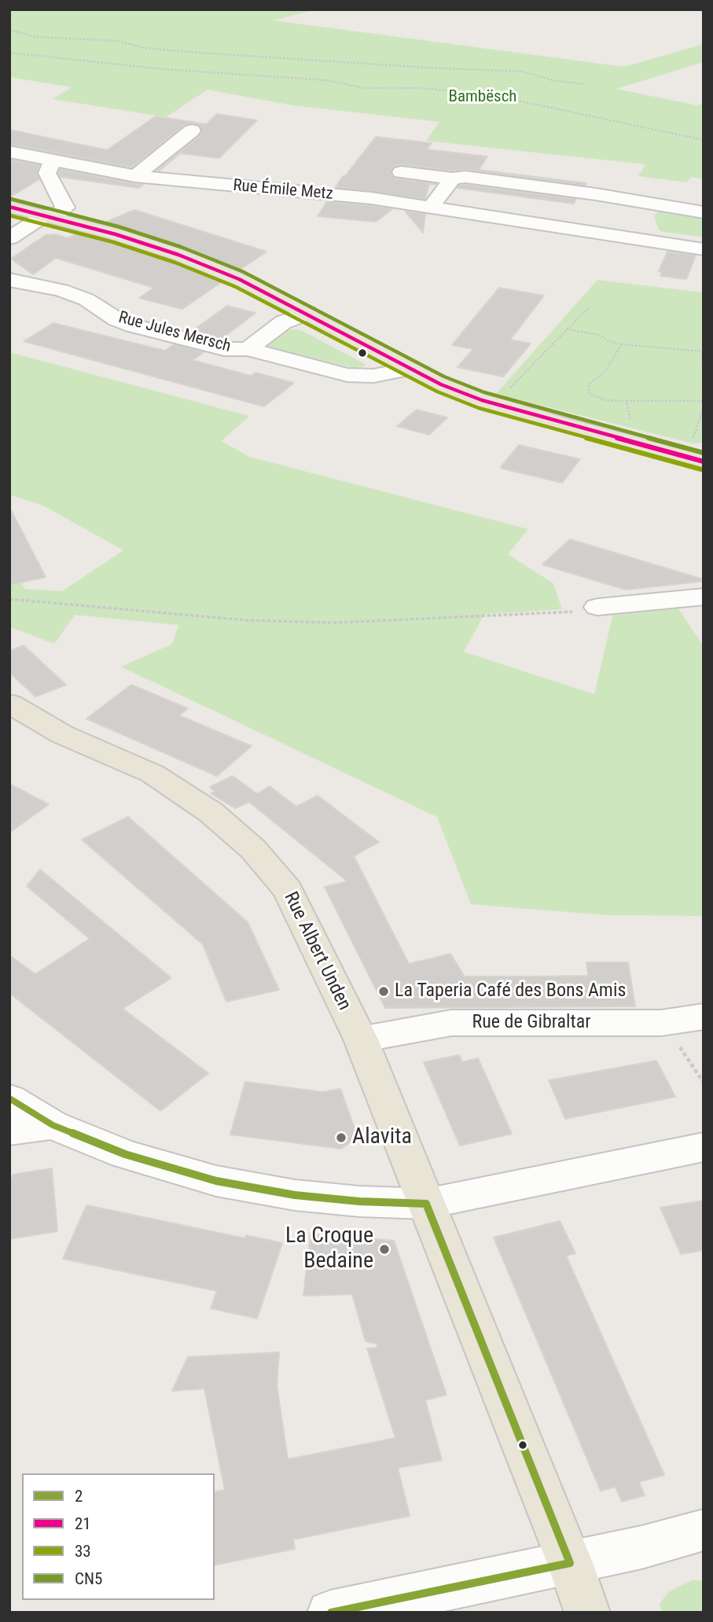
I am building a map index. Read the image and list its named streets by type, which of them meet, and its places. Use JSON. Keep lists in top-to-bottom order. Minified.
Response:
{"streets":{"main road":["Rue Albert Unden"],"street":["Rue Émile Metz","Rue Jules Mersch","Rue de Gibraltar"]},"crossings":[["Rue Albert Unden","Rue de Gibraltar"]],"parks":["Bambësch"],"places":["La Taperia Café des Bons Amis","Alavita","La Croque Bedaine"],"lines":["transit line CN5","transit line 21","transit line 33","transit line 2"],"legend":["2","21","33","CN5"]}
